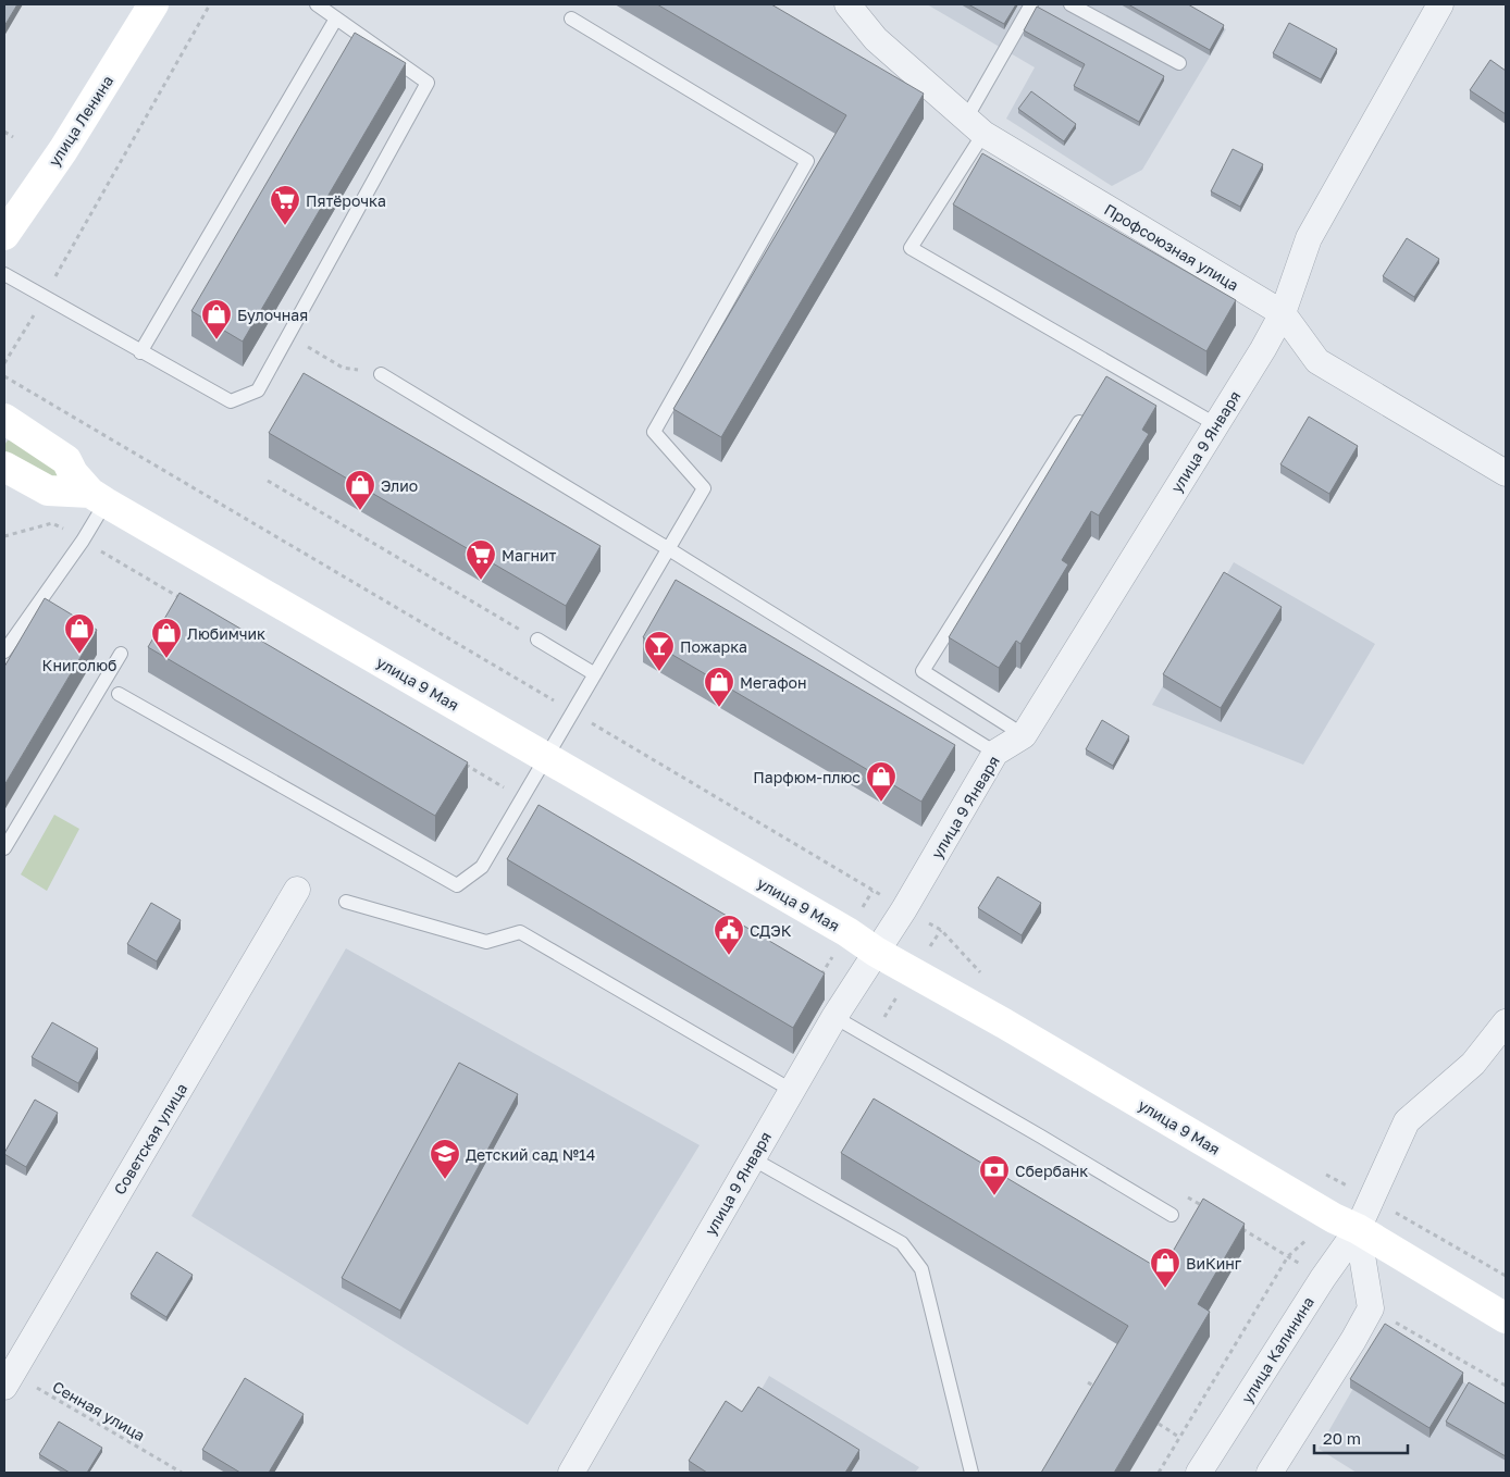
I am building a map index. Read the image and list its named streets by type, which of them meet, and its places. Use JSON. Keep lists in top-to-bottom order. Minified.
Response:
{"streets":{"street":["улица Ленина","Профсоюзная улица","улица 9 Января","улица 9 Мая","Советская улица","улица Калинина"],"path":["Сенная улица"]},"crossings":[["Профсоюзная улица","улица 9 Января"],["улица 9 Января","улица 9 Мая"],["улица 9 Мая","улица Калинина"],["Советская улица","Сенная улица"]],"places":{"supermarket":["Пятёрочка","Магнит"],"shop":["Булочная","Элио","Книголюб","Любимчик","Мегафон","Парфюм-плюс","ВиКинг"],"bar":["Пожарка"],"public building":["СДЭК"],"school or university":["Детский сад №14"],"bank":["Сбербанк"]},"scale_bar":"20 m"}
